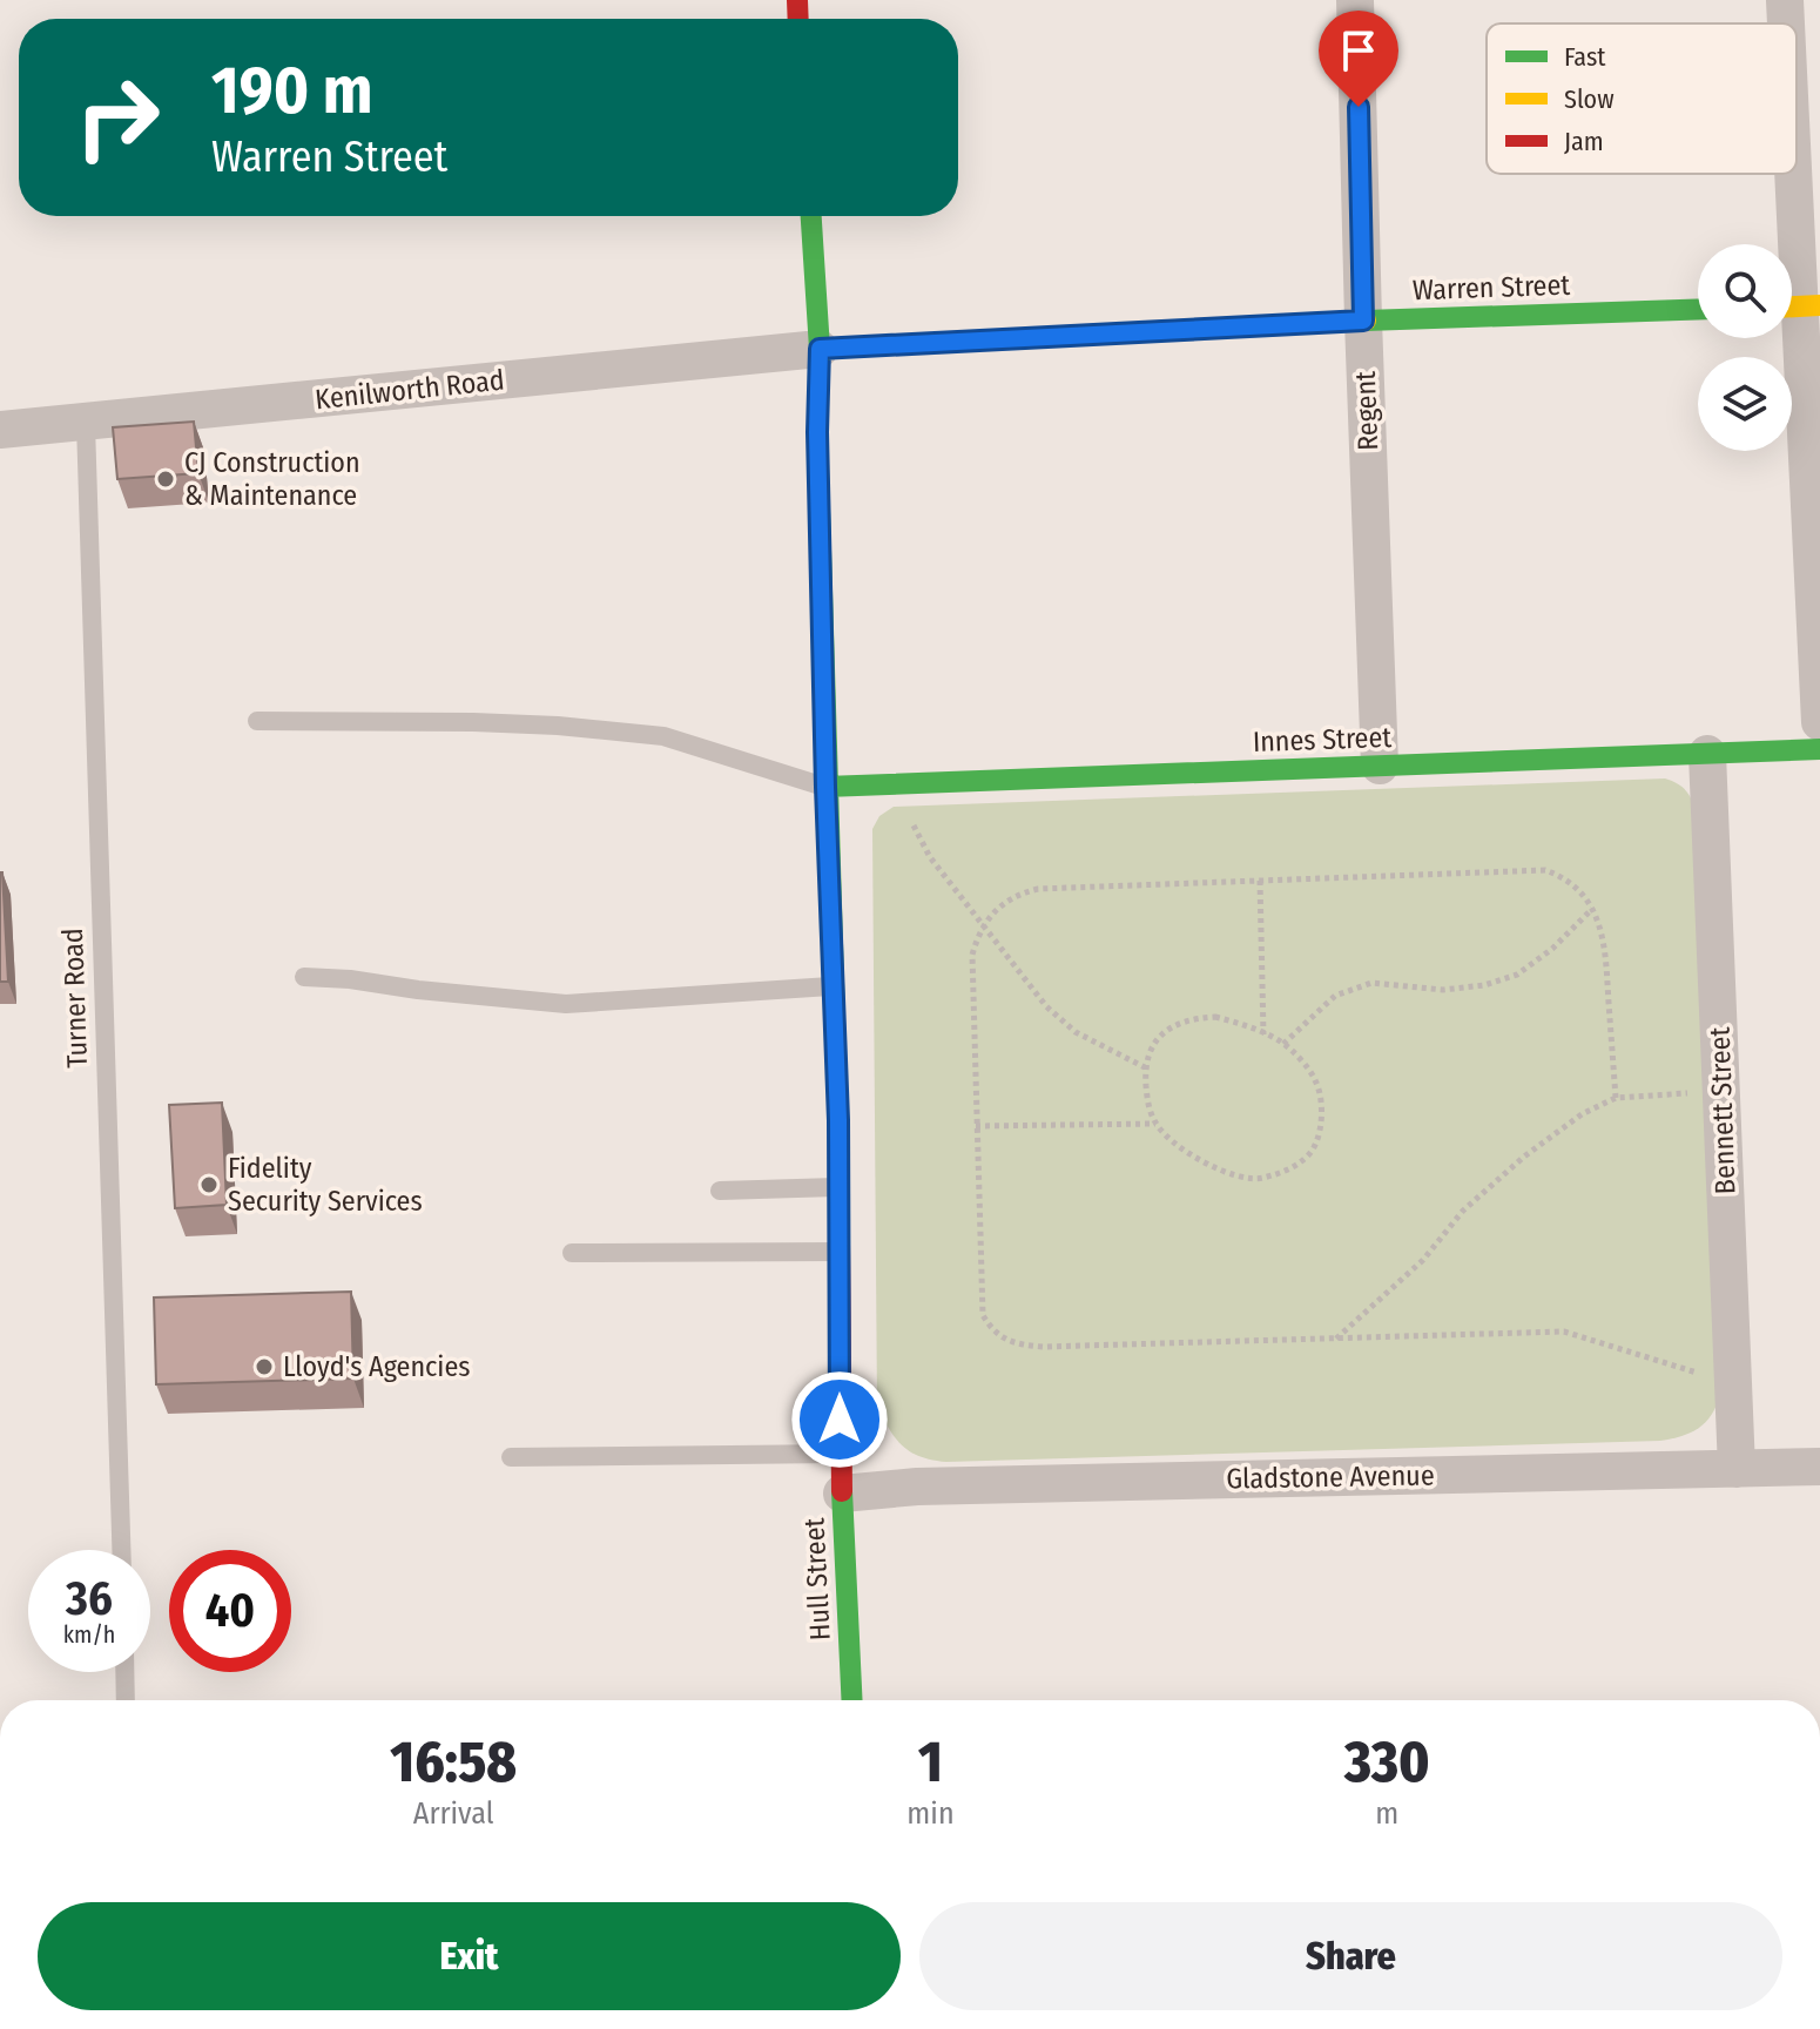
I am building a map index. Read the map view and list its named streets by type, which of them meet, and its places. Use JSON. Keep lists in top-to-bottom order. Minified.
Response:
{"streets":{"street":["Warren Street","Kenilworth Road","Regent","Innes Street","Bennett Street","Gladstone Avenue","Hull Street"],"lane":["Turner Road"]},"crossings":[["Warren Street","Kenilworth Road"],["Warren Street","Regent"],["Warren Street","Hull Street"],["Kenilworth Road","Turner Road"],["Kenilworth Road","Hull Street"],["Regent","Innes Street"],["Innes Street","Bennett Street"],["Innes Street","Hull Street"],["Bennett Street","Gladstone Avenue"],["Gladstone Avenue","Hull Street"]],"places":["CJ Construction & Maintenance","Fidelity Security Services","Lloyd's Agencies"],"legend":["Fast","Slow","Jam"],"page":{"turn":["190 m","Warren Street"],"speed":"36 km/h","limit":"40","eta":["16:58","Arrival","1","min","330","m"],"buttons":["Exit","Share"]}}
